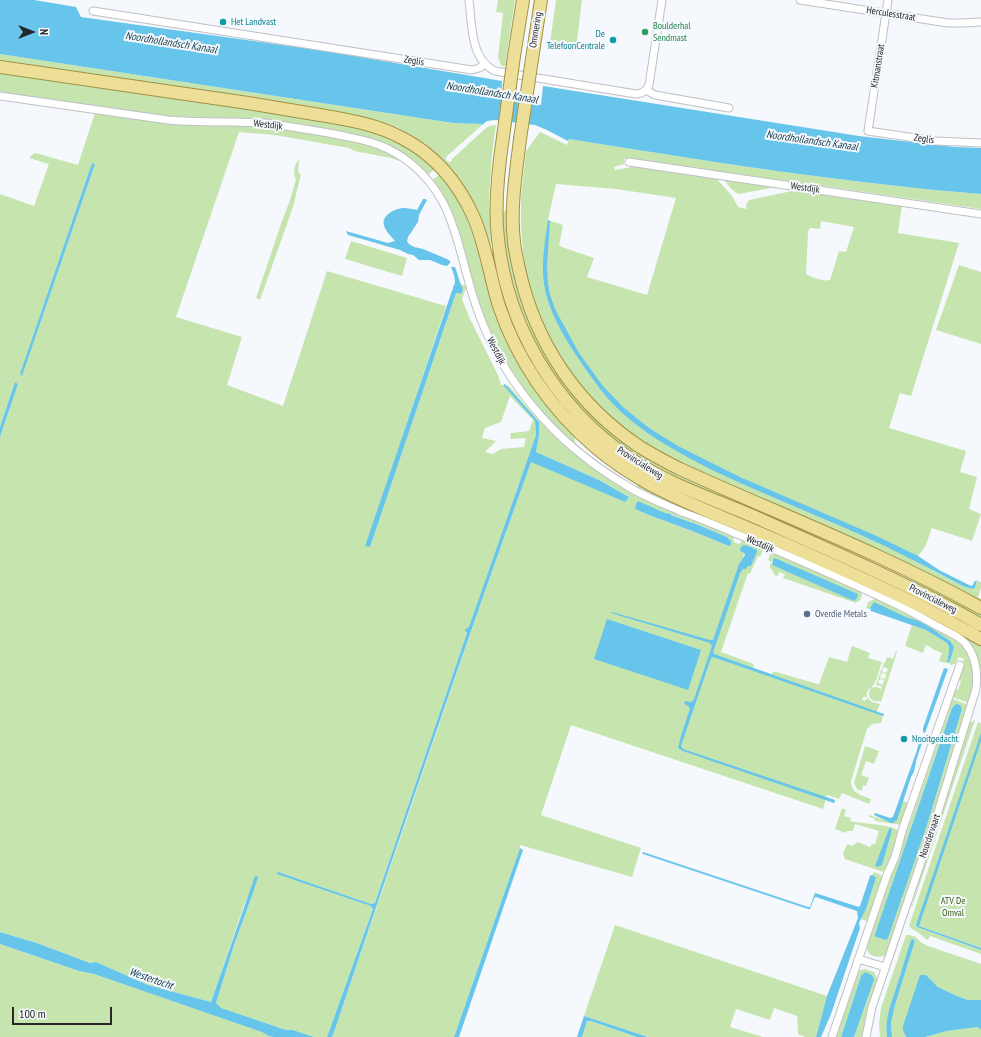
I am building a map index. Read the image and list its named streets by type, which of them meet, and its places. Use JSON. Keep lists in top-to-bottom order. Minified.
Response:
{"streets":{"main road":["Ommering","Westdijk","Provincialeweg"],"street":["Herculesstraat","Zeglis","Kitmanstraat","Noordervaart"]},"crossings":[["Herculesstraat","Kitmanstraat"],["Ommering","Provincialeweg"],["Zeglis","Kitmanstraat"],["Westdijk","Noordervaart"]],"water":["Noordhollandsch Kanaal","Westertocht"],"parks":["ATV De Omval"],"places":["Het Landvast","Boulderhal Sendmast","De TelefoonCentrale","Overdie Metals","Nooitgedacht"],"scale_bar":"100 m","north":"right"}
